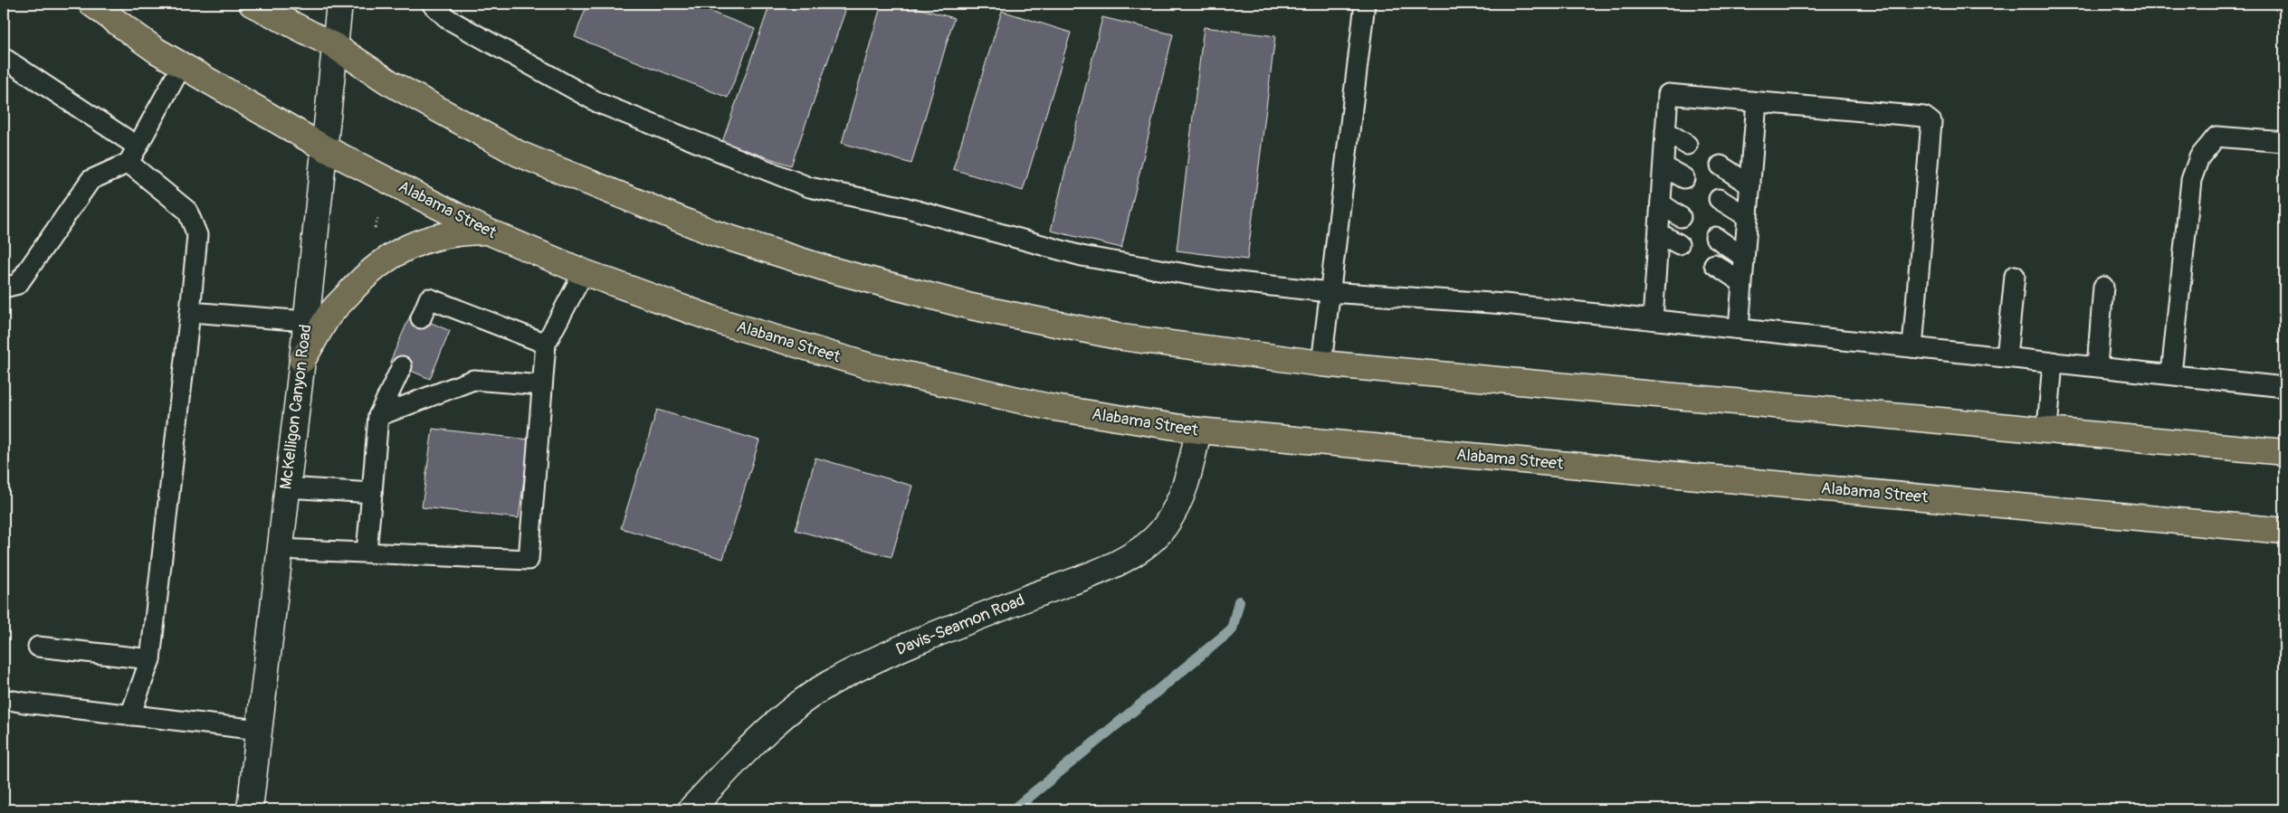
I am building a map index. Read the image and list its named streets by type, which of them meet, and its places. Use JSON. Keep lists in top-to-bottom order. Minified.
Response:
{"streets":{"main road":["Alabama Street"],"street":["McKelligon Canyon Road","Davis-Seamon Road"]},"crossings":[["Alabama Street","McKelligon Canyon Road"],["Alabama Street","Davis-Seamon Road"]]}
